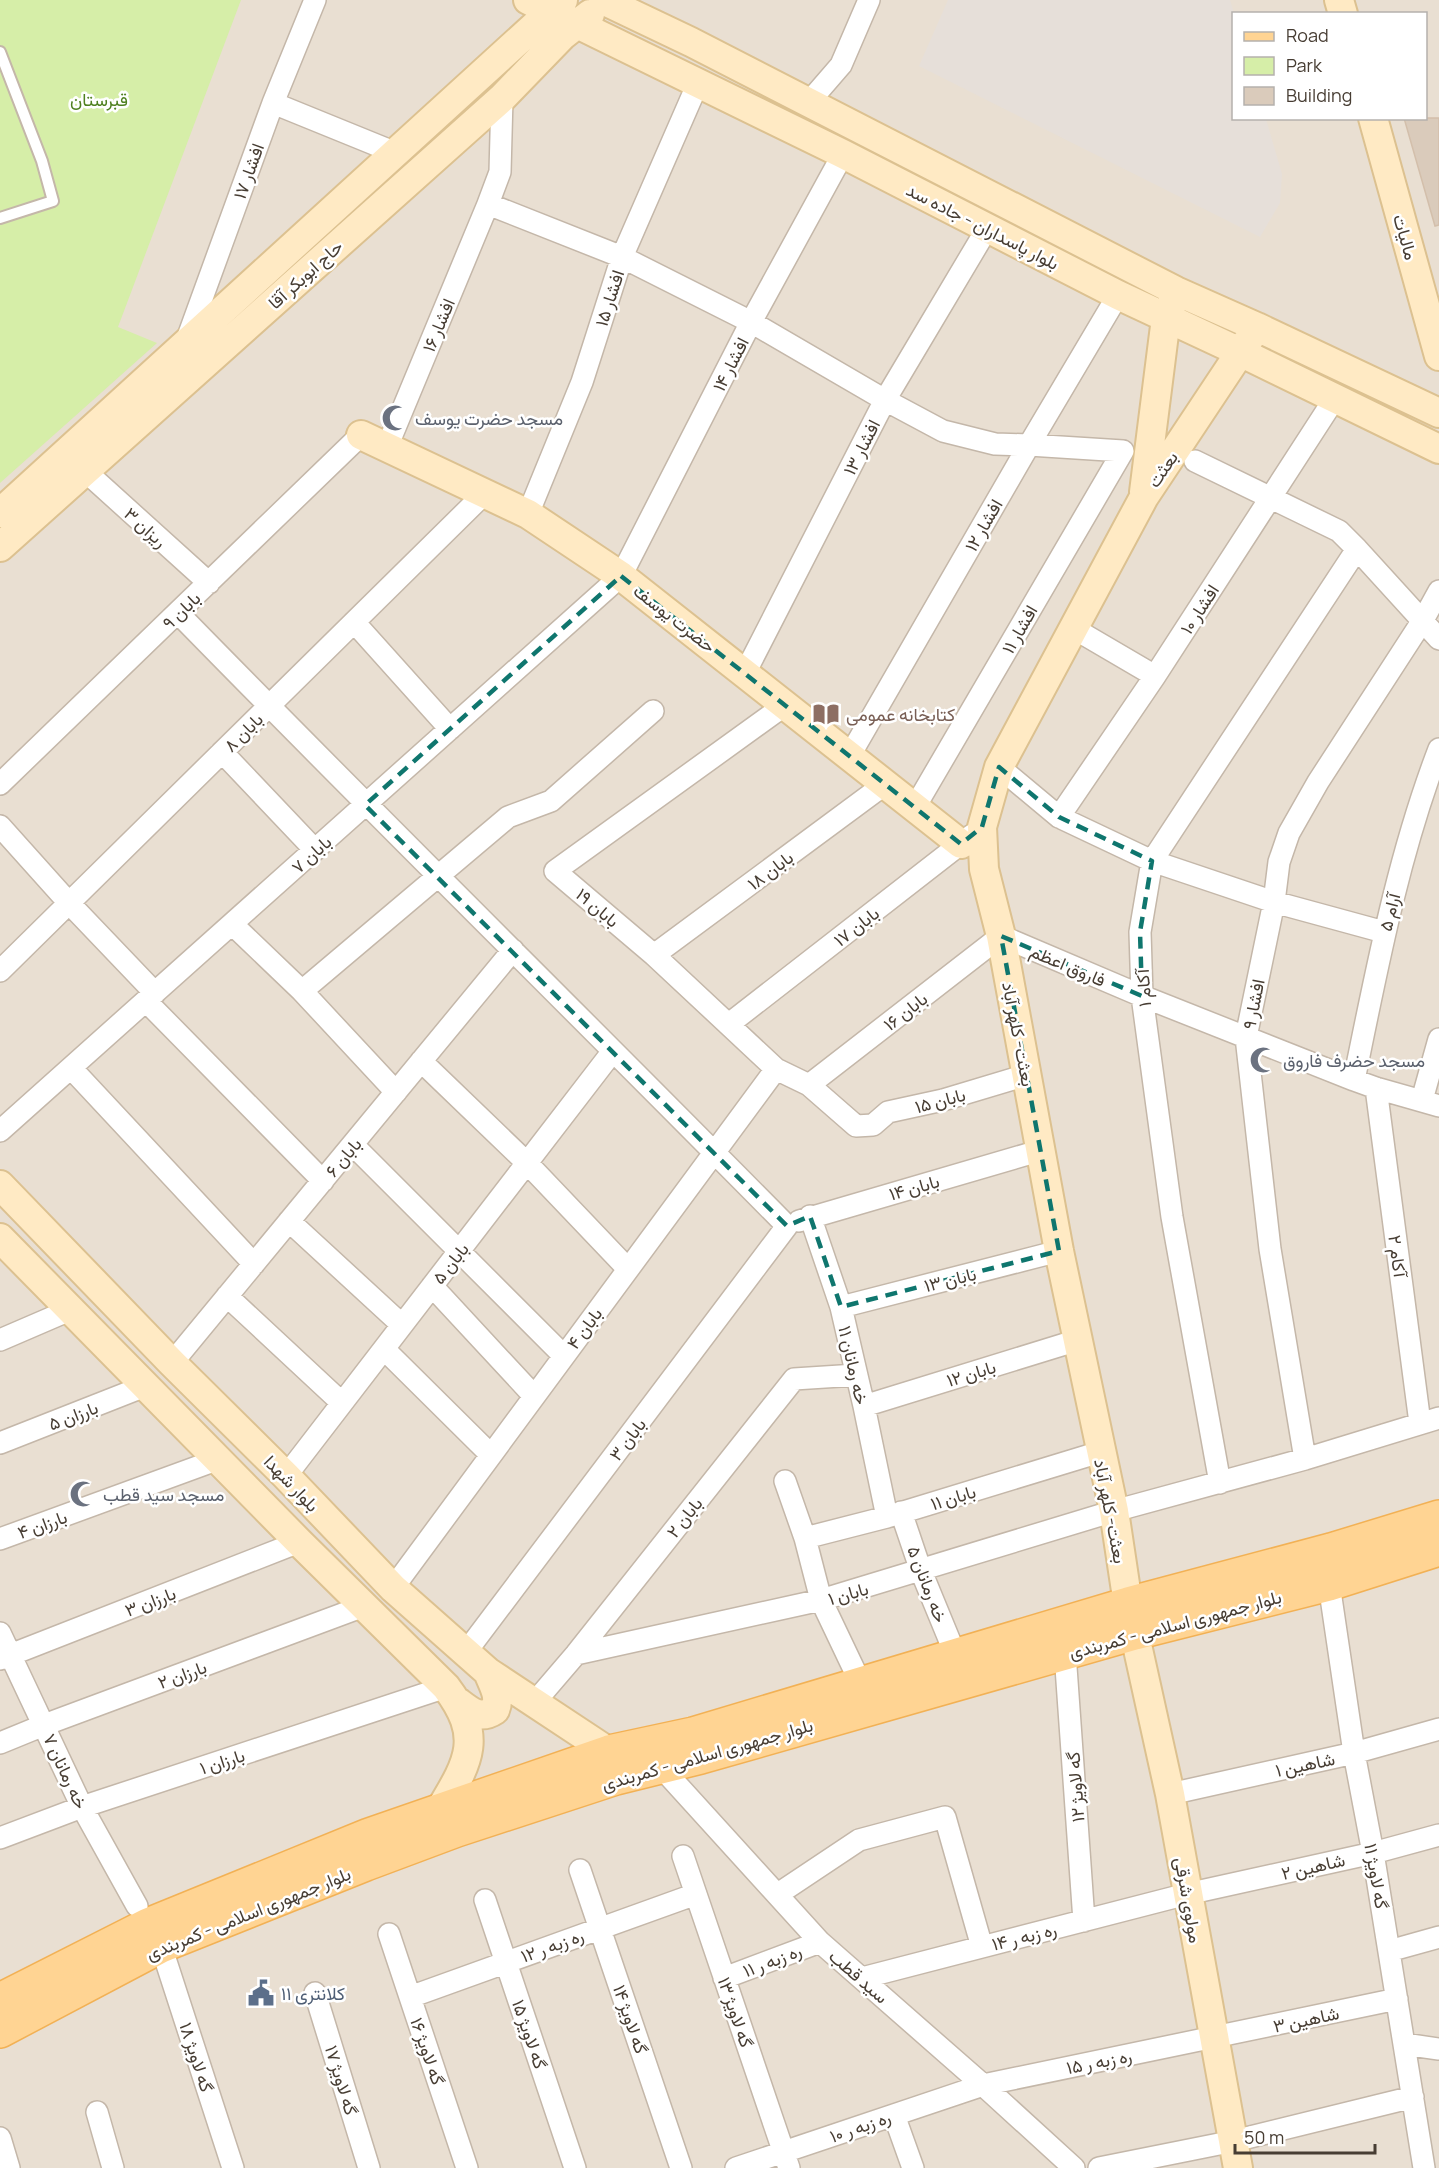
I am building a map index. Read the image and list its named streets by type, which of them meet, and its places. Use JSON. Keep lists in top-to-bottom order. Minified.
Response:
{"streets":{"main road":["بلوار پاسداران - جاده سد","مالیات","حاج ابوبکر آقا","بعثت","حضرت یوسف","بعثت- کلهر آباد","بلوار شهدا","بلوار جمهوری اسلامی - کمربندی","مولوی شرقی"],"street":["افشار ۱۷","افشار ۱۵","افشار ۱۶","افشار ۱۴","افشار ۱۳","افشار ۱۲","۳ ریزان","افشار ۱۰","بابان ۹","افشار ۱۱","بابان ۸","بابان ۷","بابان ۱۸","بابان ۱۹","آرام ۵","بابان ۱۷","فاروق اعظم","آکام ۱","افشار ۹","بابان ۱۶","بابان ۱۵","بابان ۶","بابان ۱۴","آکام ۲","بابان ۵","بابان ۱۳","بابان ۴","خه رمانان ۱۱","بابان ۱۲","بارزان ۵","بابان ۳","بابان ۱۱","بابان ۲","بارزان ۴","خه رمانان ۵","بابان ۱","بارزان ۳","بارزان ۲","بارزان ۱","شاهین ۱","خه رمانان ۷","گه لاویژ ۱۲","شاهین ۲","گه لاویژ ۱۱","ره زبه ر ۱۴","ره زبه ر ۱۲","ره زبه ر ۱۱","سید قطب","گه لاویژ ۱۳","گه لاویژ ۱۴","شاهین ۳","گه لاویژ ۱۵","۱۶ گه لاویژ","گه لاویژ ۱۸","ره زبه ر ۱۵","گه لاویژ ۱۷","ره زبه ر ۱۰"]},"crossings":[["افشار ۱۷","حاج ابوبکر آقا"],["بلوار پاسداران - جاده سد","حاج ابوبکر آقا"],["بلوار پاسداران - جاده سد","افشار ۱۵"],["بلوار پاسداران - جاده سد","افشار ۱۴"],["بلوار پاسداران - جاده سد","افشار ۱۳"],["بلوار پاسداران - جاده سد","بعثت"],["بلوار پاسداران - جاده سد","افشار ۱۲"],["بلوار پاسداران - جاده سد","افشار ۱۰"],["حاج ابوبکر آقا","افشار ۱۶"],["حاج ابوبکر آقا","۳ ریزان"],["افشار ۱۵","حضرت یوسف"],["افشار ۱۶","حضرت یوسف"],["افشار ۱۴","حضرت یوسف"],["افشار ۱۴","بابان ۷"],["افشار ۱۳","حضرت یوسف"],["بعثت","بعثت- کلهر آباد"],["افشار ۱۲","حضرت یوسف"],["افشار ۱۲","افشار ۱۱"],["۳ ریزان","بابان ۹"],["بابان ۹","حضرت یوسف"],["حضرت یوسف","افشار ۱۱"],["حضرت یوسف","بابان ۸"],["حضرت یوسف","بابان ۷"],["حضرت یوسف","بابان ۱۸"],["حضرت یوسف","بابان ۱۹"],["حضرت یوسف","بابان ۱۷"],["حضرت یوسف","بعثت- کلهر آباد"],["بابان ۱۸","بابان ۱۹"],["بابان ۱۹","بابان ۱۷"],["بابان ۱۹","بابان ۱۶"],["بابان ۱۹","بابان ۱۵"],["بابان ۱۹","بابان ۴"],["آرام ۵","فاروق اعظم"],["بابان ۱۷","بعثت- کلهر آباد"],["فاروق اعظم","آکام ۱"],["فاروق اعظم","افشار ۹"],["فاروق اعظم","بابان ۱۶"],["فاروق اعظم","بعثت- کلهر آباد"],["فاروق اعظم","آکام ۲"],["آکام ۱","بابان ۱"],["افشار ۹","بابان ۱"],["بابان ۱۶","بعثت- کلهر آباد"],["بعثت- کلهر آباد","بابان ۱۵"],["بعثت- کلهر آباد","بابان ۱۴"],["بعثت- کلهر آباد","بابان ۱۳"],["بعثت- کلهر آباد","بابان ۱۲"],["بعثت- کلهر آباد","بابان ۱۱"],["بعثت- کلهر آباد","بابان ۱"],["بعثت- کلهر آباد","بلوار جمهوری اسلامی - کمربندی"],["بعثت- کلهر آباد","مولوی شرقی"],["بابان ۶","بلوار شهدا"],["بابان ۱۴","خه رمانان ۱۱"],["بابان ۱۴","بابان ۳"],["آکام ۲","بابان ۱"],["بابان ۵","بلوار شهدا"],["بابان ۱۳","خه رمانان ۱۱"],["بابان ۴","بلوار شهدا"],["خه رمانان ۱۱","بابان ۱۲"],["خه رمانان ۱۱","بابان ۱۱"],["خه رمانان ۱۱","بابان ۲"],["خه رمانان ۱۱","خه رمانان ۵"],["بارزان ۵","بلوار شهدا"],["بابان ۳","بلوار شهدا"],["بلوار شهدا","بابان ۲"],["بلوار شهدا","بارزان ۴"],["بلوار شهدا","بارزان ۳"],["بلوار شهدا","بلوار جمهوری اسلامی - کمربندی"],["بلوار شهدا","بارزان ۲"],["بلوار شهدا","بارزان ۱"],["بابان ۱۱","خه رمانان ۵"],["بابان ۲","بابان ۱"],["خه رمانان ۵","بابان ۱"],["خه رمانان ۵","بلوار جمهوری اسلامی - کمربندی"],["بارزان ۳","خه رمانان ۷"],["بلوار جمهوری اسلامی - کمربندی","گه لاویژ ۱۲"],["بلوار جمهوری اسلامی - کمربندی","گه لاویژ ۱۱"],["بلوار جمهوری اسلامی - کمربندی","مولوی شرقی"],["بلوار جمهوری اسلامی - کمربندی","سید قطب"],["بلوار جمهوری اسلامی - کمربندی","گه لاویژ ۱۸"],["بارزان ۲","خه رمانان ۷"],["بارزان ۱","خه رمانان ۷"],["شاهین ۱","گه لاویژ ۱۱"],["شاهین ۱","مولوی شرقی"],["گه لاویژ ۱۲","ره زبه ر ۱۴"],["شاهین ۲","گه لاویژ ۱۱"],["شاهین ۲","مولوی شرقی"],["شاهین ۲","ره زبه ر ۱۴"],["گه لاویژ ۱۱","شاهین ۳"],["مولوی شرقی","ره زبه ر ۱۴"],["مولوی شرقی","شاهین ۳"],["مولوی شرقی","ره زبه ر ۱۵"],["ره زبه ر ۱۴","سید قطب"],["ره زبه ر ۱۲","گه لاویژ ۱۳"],["ره زبه ر ۱۲","گه لاویژ ۱۴"],["ره زبه ر ۱۲","گه لاویژ ۱۵"],["ره زبه ر ۱۲","۱۶ گه لاویژ"],["ره زبه ر ۱۱","سید قطب"],["ره زبه ر ۱۱","گه لاویژ ۱۳"],["سید قطب","ره زبه ر ۱۵"],["سید قطب","ره زبه ر ۱۰"],["گه لاویژ ۱۳","ره زبه ر ۱۰"],["شاهین ۳","ره زبه ر ۱۵"],["ره زبه ر ۱۵","ره زبه ر ۱۰"]],"parks":["قبرستان"],"places":{"mosque":["مسجد حضرت یوسف","مسجد حضرف فاروق","مسجد سید قطب"],"library":["کتابخانه عمومی"],"public building":["کلانتری ۱۱"]},"legend":["Road","Park","Building"],"scale_bar":"50 m"}
